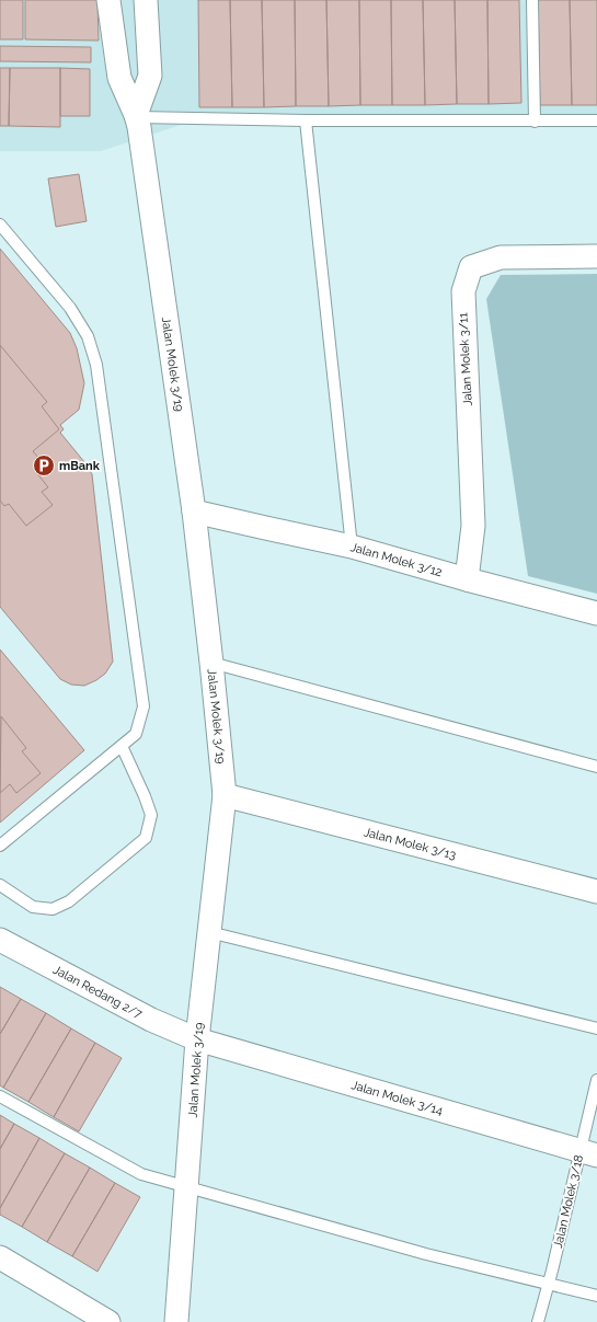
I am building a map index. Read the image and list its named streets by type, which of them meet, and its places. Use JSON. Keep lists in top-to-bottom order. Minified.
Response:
{"streets":{"street":["Jalan Molek 3/11","Jalan Molek 3/19","Jalan Molek 3/12","Jalan Molek 3/13","Jalan Redang 2/7","Jalan Molek 3/14"],"lane":["Jalan Molek 3/18"]},"crossings":[["Jalan Molek 3/11","Jalan Molek 3/12"],["Jalan Molek 3/19","Jalan Molek 3/12"],["Jalan Molek 3/19","Jalan Molek 3/13"],["Jalan Molek 3/19","Jalan Redang 2/7"],["Jalan Molek 3/19","Jalan Molek 3/14"],["Jalan Redang 2/7","Jalan Molek 3/14"],["Jalan Molek 3/14","Jalan Molek 3/18"]],"places":{"parking":["mBank"]}}
